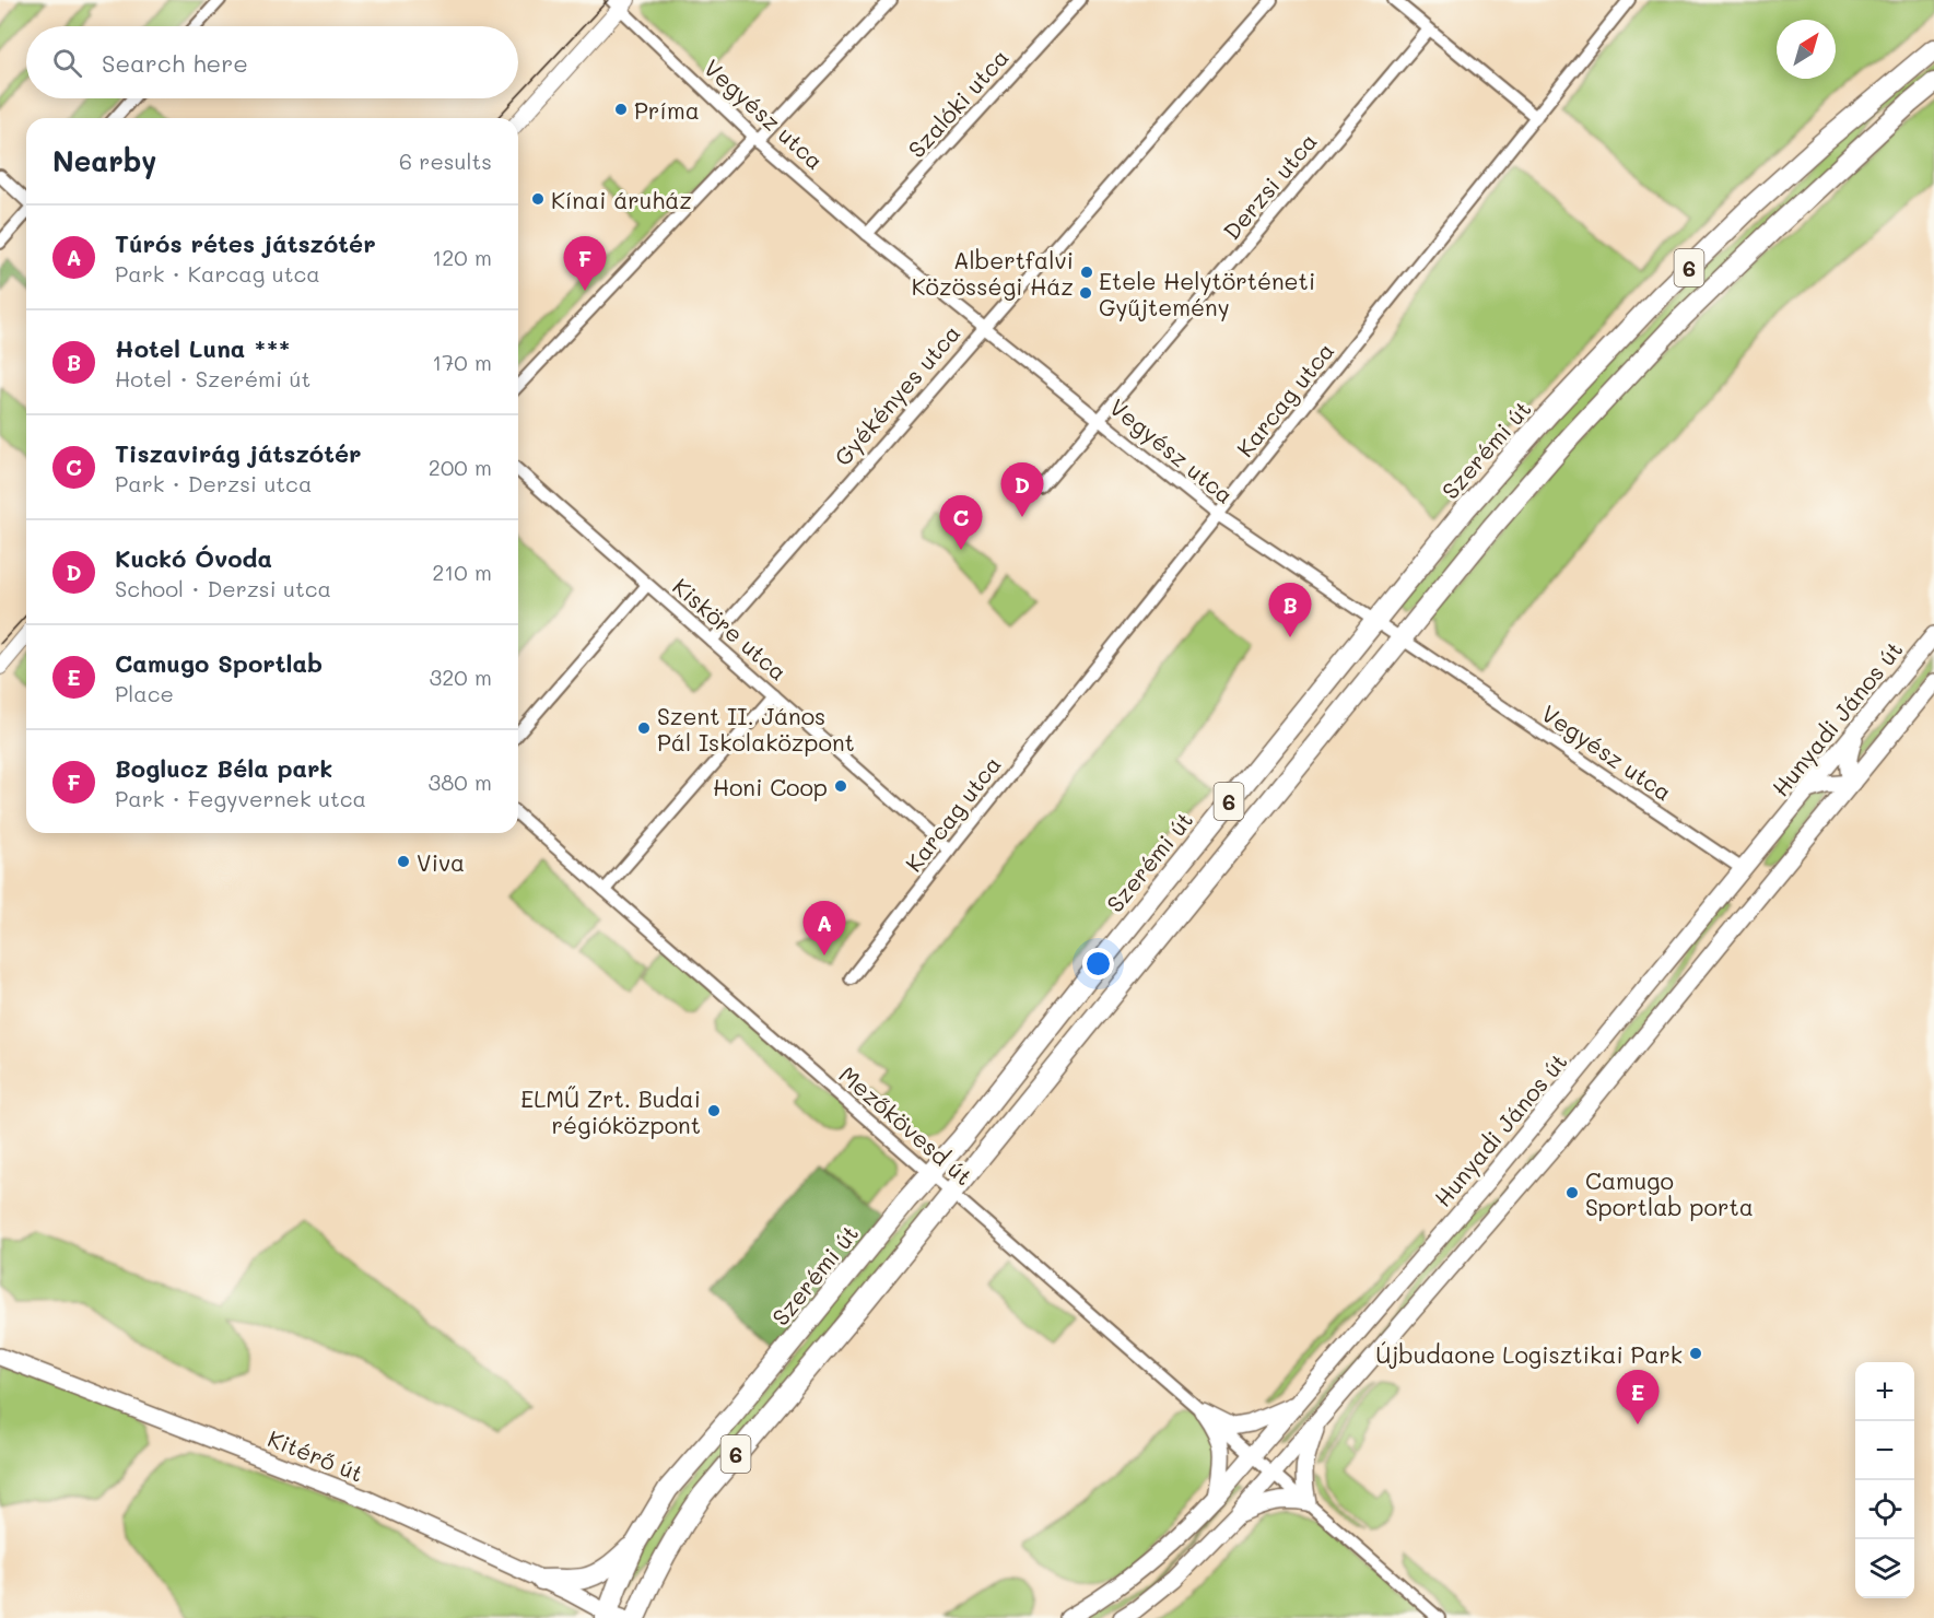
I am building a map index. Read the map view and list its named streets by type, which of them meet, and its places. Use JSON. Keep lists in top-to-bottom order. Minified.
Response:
{"streets":{"main road":["6","Szerémi út","Hunyadi János út","Kitérő út"],"street":["Szalóki utca","Vegyész utca","Derzsi utca","Gyékényes utca","Karcag utca","Kisköre utca","Mezőkövesd út"]},"crossings":[["Szalóki utca","Vegyész utca"],["Vegyész utca","Derzsi utca"],["Vegyész utca","6"],["Vegyész utca","Gyékényes utca"],["Vegyész utca","Karcag utca"],["Vegyész utca","Szerémi út"],["Vegyész utca","Hunyadi János út"],["6","Mezőkövesd út"],["Gyékényes utca","Kisköre utca"],["Karcag utca","Kisköre utca"],["Szerémi út","Mezőkövesd út"],["Szerémi út","Kitérő út"],["Hunyadi János út","Mezőkövesd út"]],"places":["Príma","Kínai áruház","Albertfalvi Közösségi Ház","Etele Helytörténeti Gyűjtemény","Szent II. János Pál Iskolaközpont","Honi Coop","Viva","ELMŰ Zrt. Budai régióközpont","Camugo Sportlab porta","Újbudaone Logisztikai Park"],"north":"top right","page":{"search":"Search here","heading":["Nearby","6 results"],"list":[{"mark":"A","name":"Túrós rétes játszótér","note":"Park · Karcag utca","value":"120 m"},{"mark":"B","name":"Hotel Luna ***","note":"Hotel · Szerémi út","value":"170 m"},{"mark":"C","name":"Tiszavirág játszótér","note":"Park · Derzsi utca","value":"200 m"},{"mark":"D","name":"Kuckó Óvoda","note":"School · Derzsi utca","value":"210 m"},{"mark":"E","name":"Camugo Sportlab","note":"Place","value":"320 m"},{"mark":"F","name":"Boglucz Béla park","note":"Park · Fegyvernek utca","value":"380 m"}],"pins":["F","D","C","B","A","E"],"map_buttons":["+","−"]}}
